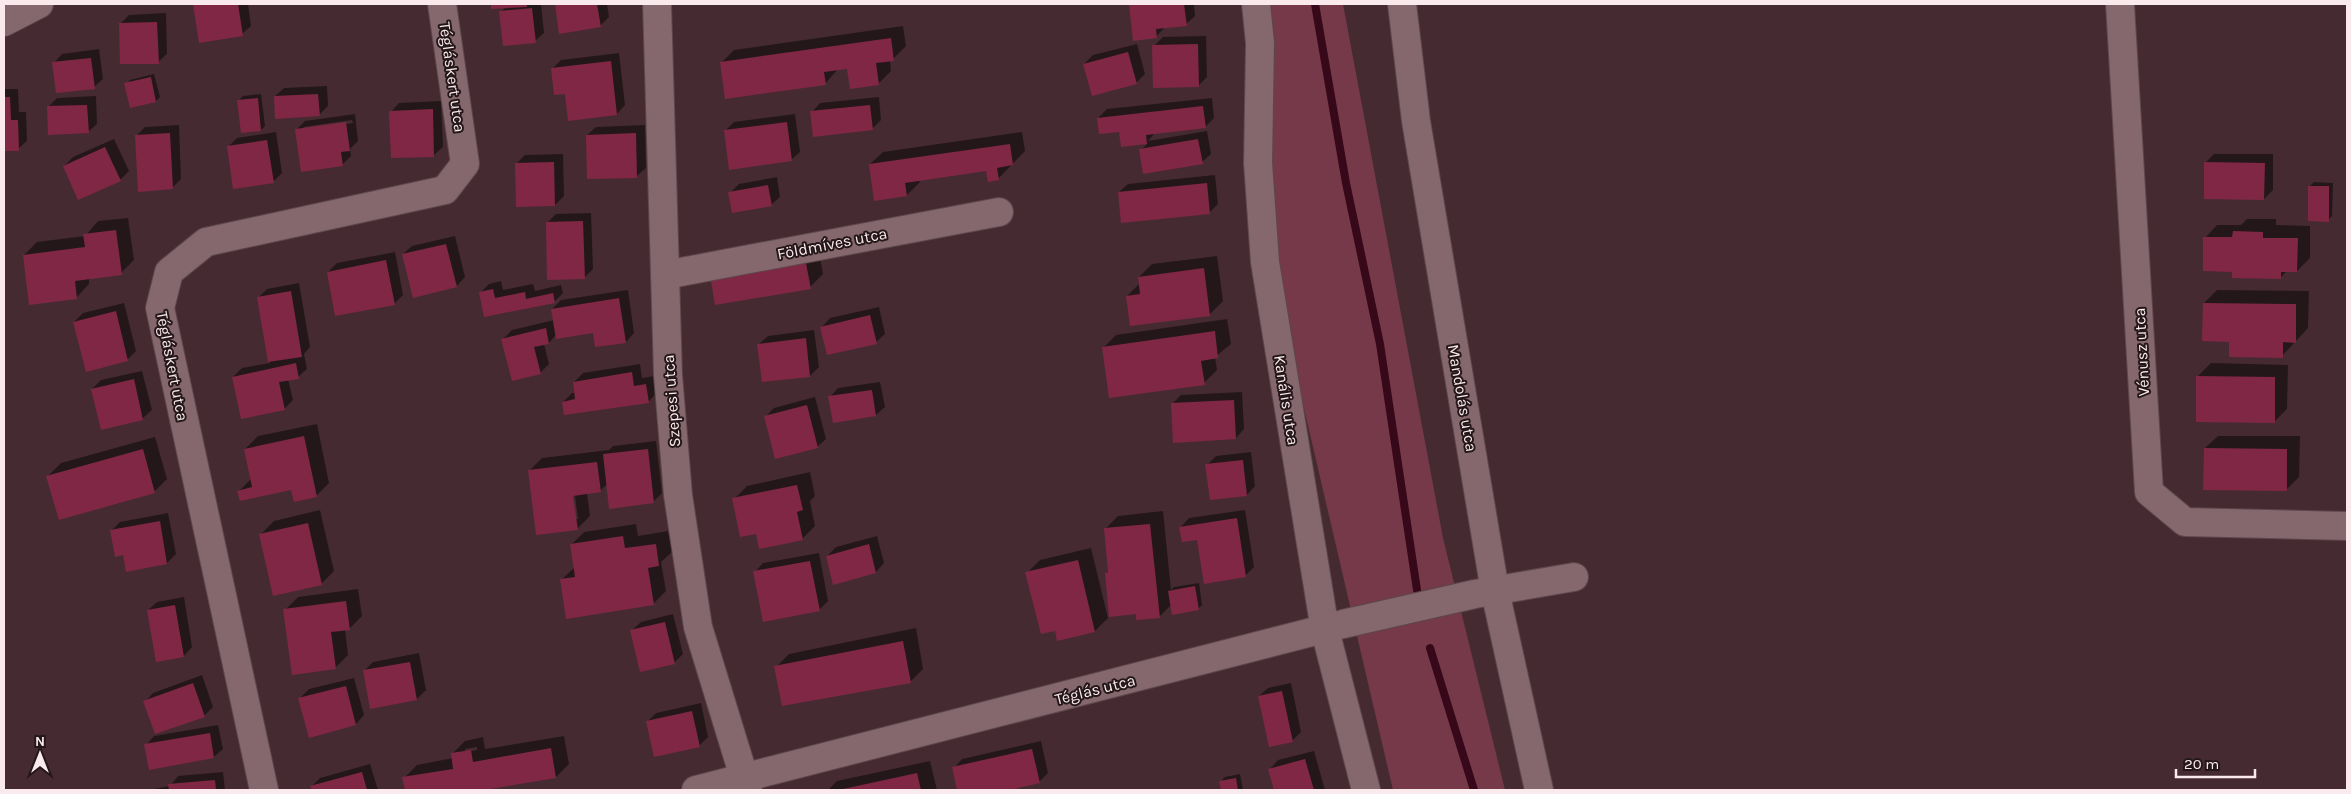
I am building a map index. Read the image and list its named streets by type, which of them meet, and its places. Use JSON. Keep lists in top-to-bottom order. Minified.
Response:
{"streets":{"street":["Tégláskert utca","Földmíves utca","Vénusz utca","Mandolás utca","Kanális utca","Szepesi utca","Téglás utca"]},"crossings":[["Földmíves utca","Szepesi utca"],["Mandolás utca","Téglás utca"],["Kanális utca","Téglás utca"],["Szepesi utca","Téglás utca"]],"scale_bar":"20 m","north":"top"}
